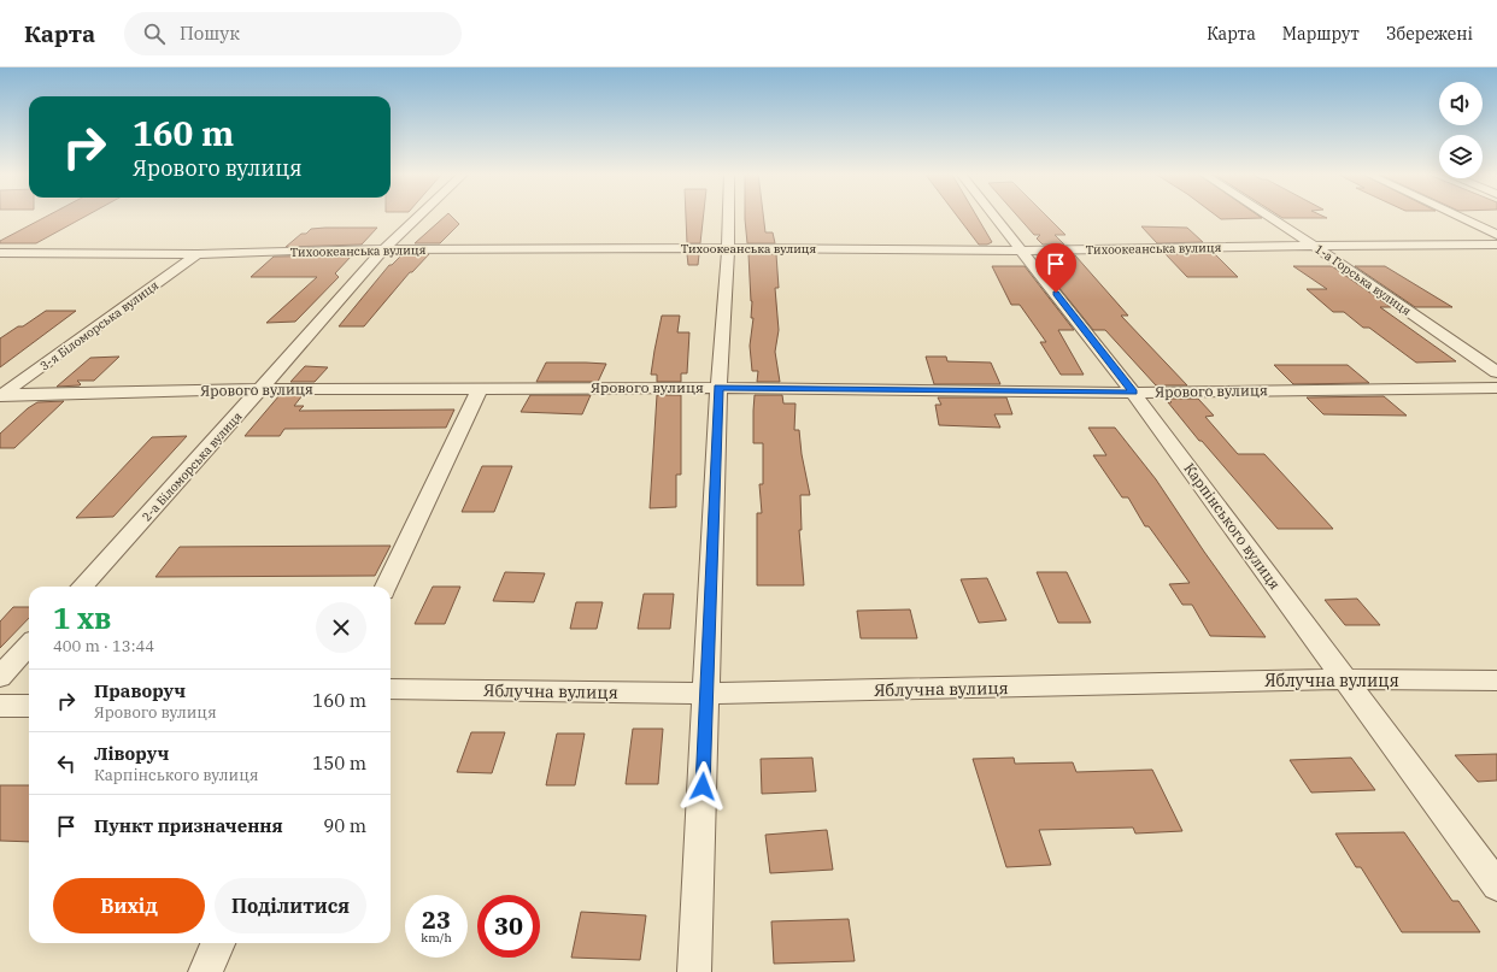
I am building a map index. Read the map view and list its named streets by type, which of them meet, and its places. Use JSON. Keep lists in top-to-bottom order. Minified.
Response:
{"streets":{"street":["Тихоокеанська вулиця","1-а Горська вулиця","3-я Біломорська вулиця","Ярового вулиця","2-а Біломорська вулиця","Карпінського вулиця","Яблучна вулиця"]},"crossings":[["Тихоокеанська вулиця","1-а Горська вулиця"],["Тихоокеанська вулиця","3-я Біломорська вулиця"],["Тихоокеанська вулиця","2-а Біломорська вулиця"],["Тихоокеанська вулиця","Карпінського вулиця"],["3-я Біломорська вулиця","Ярового вулиця"],["Ярового вулиця","2-а Біломорська вулиця"],["Ярового вулиця","Карпінського вулиця"],["Карпінського вулиця","Яблучна вулиця"]],"page":{"header":"Карта","search":"Пошук","nav":["Карта","Маршрут","Збережені"],"turn":["160 m","Ярового вулиця"],"heading":["1 хв","400 m · 13:44"],"list":[{"name":"Праворуч","note":"Ярового вулиця","value":"160 m"},{"name":"Ліворуч","note":"Карпінського вулиця","value":"150 m"},{"name":"Пункт призначення","value":"90 m"}],"buttons":["Вихід","Поділитися"],"speed":"23 km/h","limit":"30"}}
